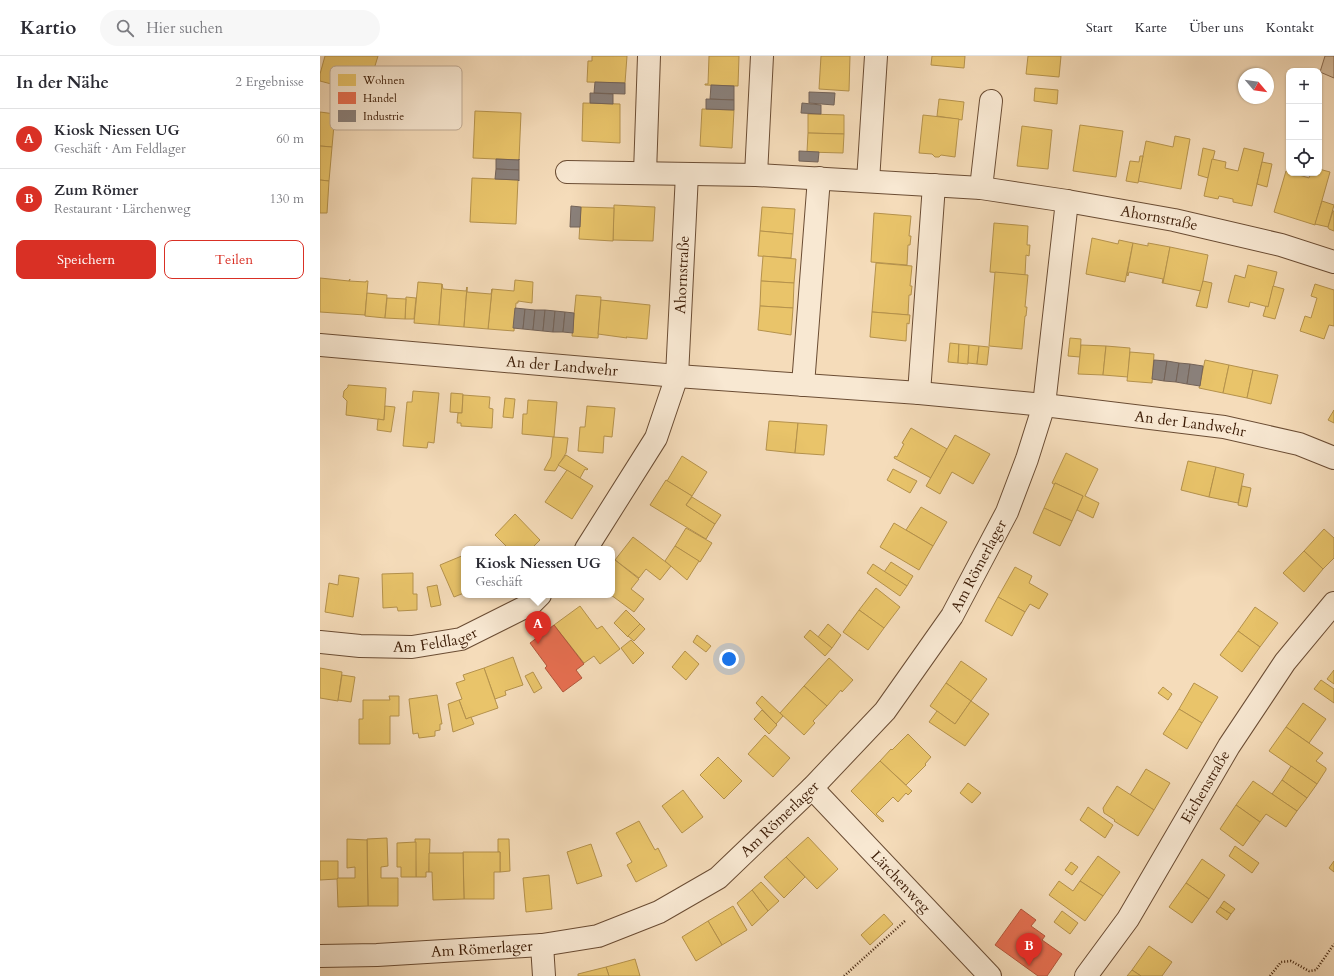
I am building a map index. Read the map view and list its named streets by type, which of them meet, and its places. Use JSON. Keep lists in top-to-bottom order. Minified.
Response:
{"streets":{"street":["Ahornstraße","An der Landwehr","Am Römerlager","Am Feldlager","Eichenstraße","Lärchenweg"]},"crossings":[["Ahornstraße","An der Landwehr"],["An der Landwehr","Am Römerlager"],["Am Römerlager","Lärchenweg"]],"legend":["Wohnen","Handel","Industrie"],"north":"bottom right","page":{"header":"Kartio","search":"Hier suchen","nav":["Start","Karte","Über uns","Kontakt"],"heading":["In der Nähe","2 Ergebnisse"],"map_buttons":["+","−"],"list":[{"mark":"A","name":"Kiosk Niessen UG","note":"Geschäft · Am Feldlager","value":"60 m"},{"mark":"B","name":"Zum Römer","note":"Restaurant · Lärchenweg","value":"130 m"}],"buttons":["Speichern","Teilen"],"popup":["Kiosk Niessen UG","Geschäft"],"pins":["A","B"]}}
